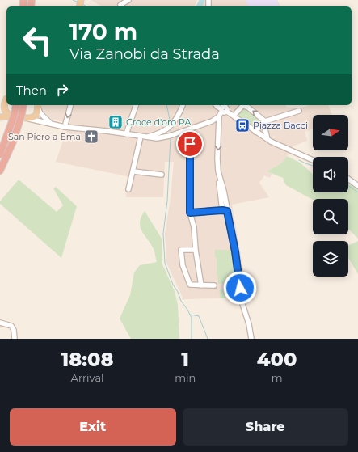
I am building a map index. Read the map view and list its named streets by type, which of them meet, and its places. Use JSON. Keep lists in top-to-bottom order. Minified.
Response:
{"places":{"building":["Croce d'oro PA"],"bus stop":["Piazza Bacci"],"church":["San Piero a Ema"]},"north":"right","page":{"turn":["170 m","Via Zanobi da Strada"],"then":"Then","eta":["18:08","Arrival","1","min","400","m"],"buttons":["Exit","Share"]}}
